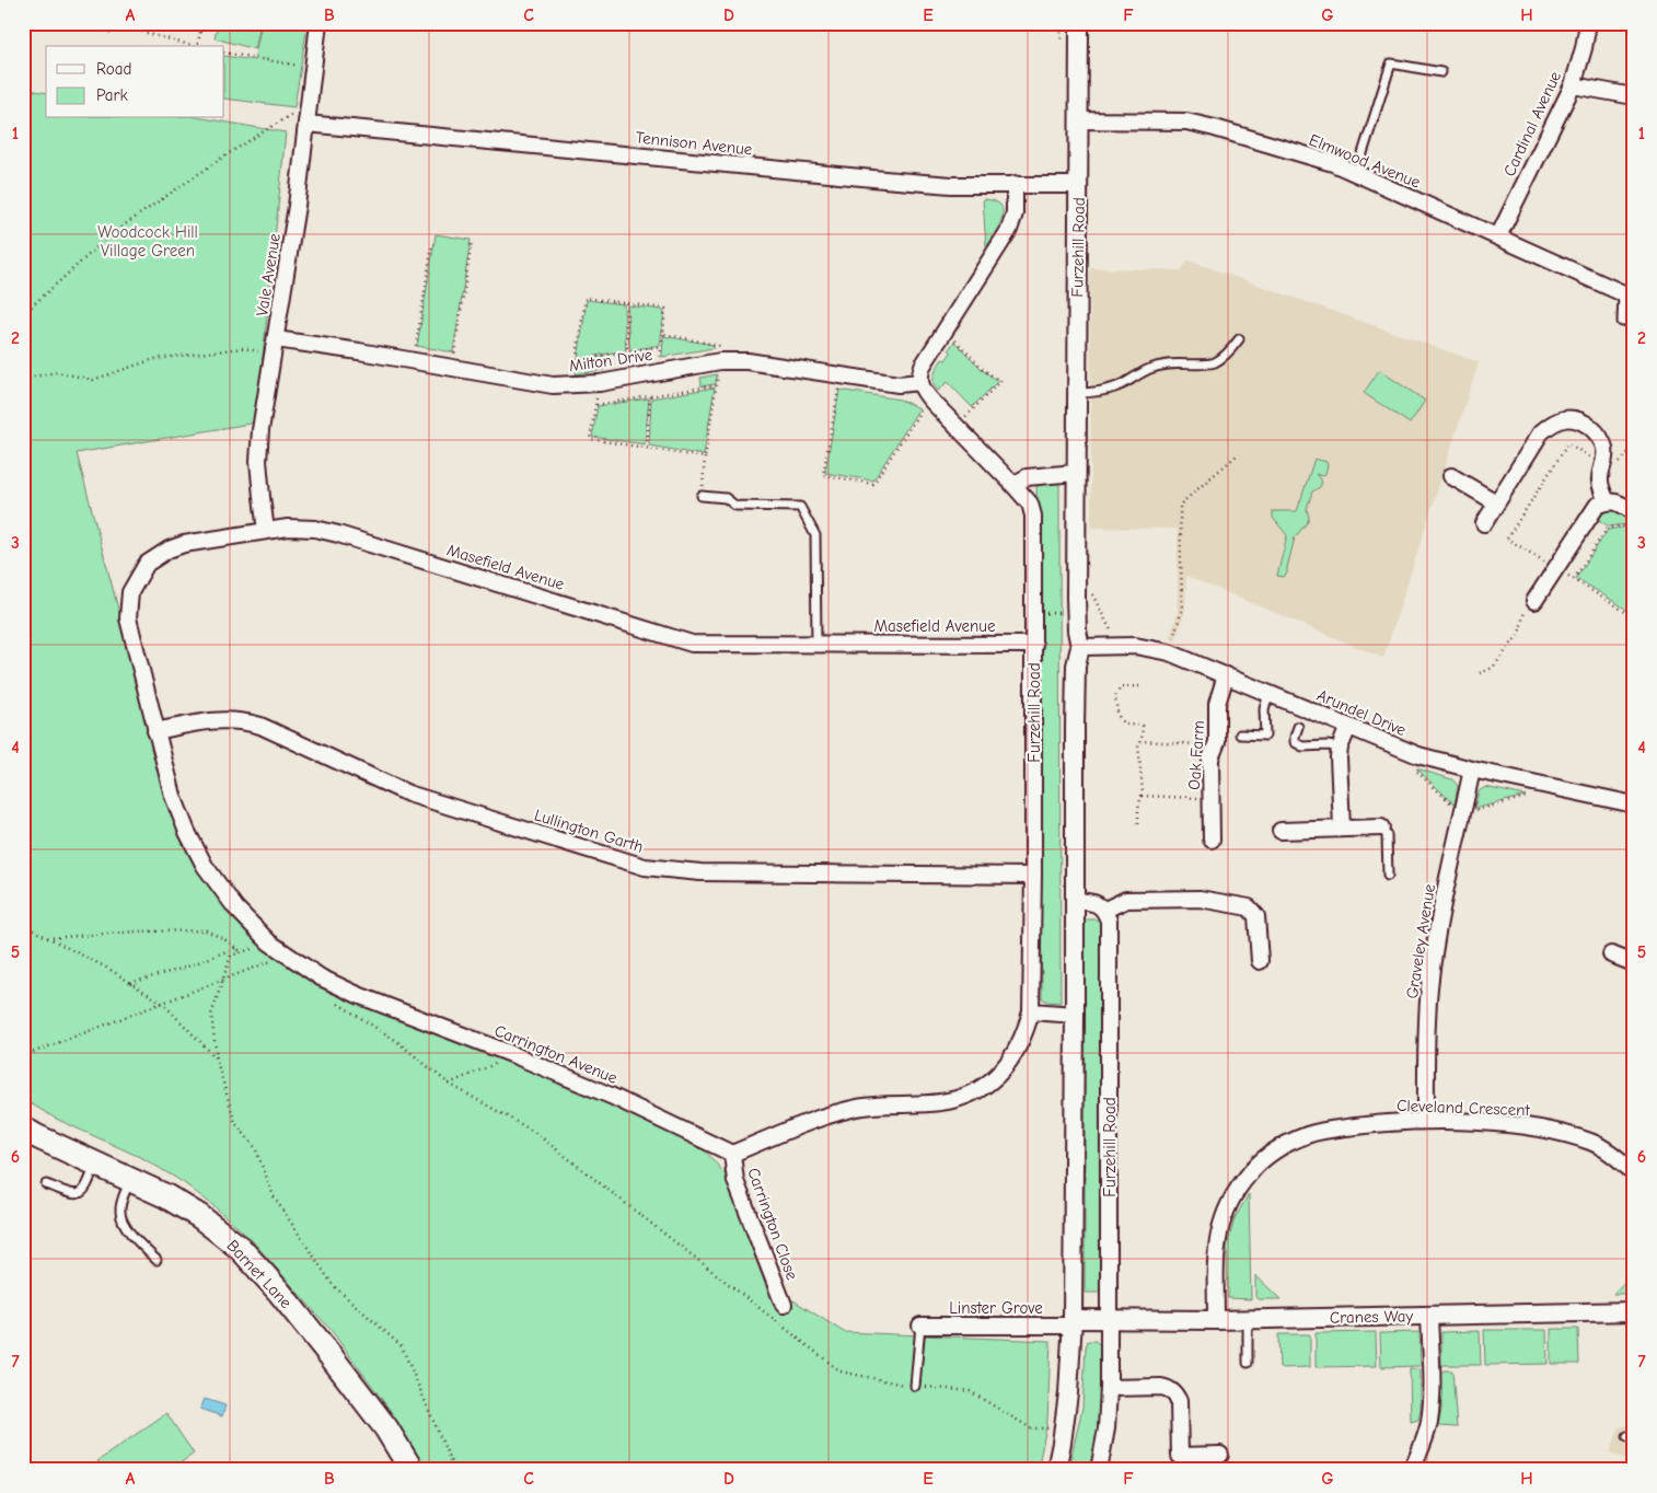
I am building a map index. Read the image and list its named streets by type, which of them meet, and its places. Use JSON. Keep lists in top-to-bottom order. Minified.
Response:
{"streets":{"main road":["Barnet Lane"],"street":["Cardinal Avenue","Tennison Avenue","Elmwood Avenue","Furzehill Road","Vale Avenue","Milton Drive","Masefield Avenue","Arundel Drive","Oak Farm","Lullington Garth","Graveley Avenue","Carrington Avenue","Cleveland Crescent","Carrington Close","Linster Grove","Cranes Way"]},"crossings":[["Cardinal Avenue","Elmwood Avenue"],["Tennison Avenue","Furzehill Road"],["Tennison Avenue","Vale Avenue"],["Elmwood Avenue","Furzehill Road"],["Furzehill Road","Masefield Avenue"],["Furzehill Road","Arundel Drive"],["Furzehill Road","Lullington Garth"],["Furzehill Road","Linster Grove"],["Furzehill Road","Cranes Way"],["Vale Avenue","Milton Drive"],["Vale Avenue","Masefield Avenue"],["Masefield Avenue","Lullington Garth"],["Masefield Avenue","Carrington Avenue"],["Arundel Drive","Oak Farm"],["Arundel Drive","Graveley Avenue"],["Lullington Garth","Carrington Avenue"],["Graveley Avenue","Cleveland Crescent"],["Carrington Avenue","Carrington Close"],["Cleveland Crescent","Cranes Way"]],"parks":["Woodcock Hill Village Green"],"legend":["Road","Park"],"grid":{"columns":["A","B","C","D","E","F","G","H"],"rows":["1","2","3","4","5","6","7"]}}
